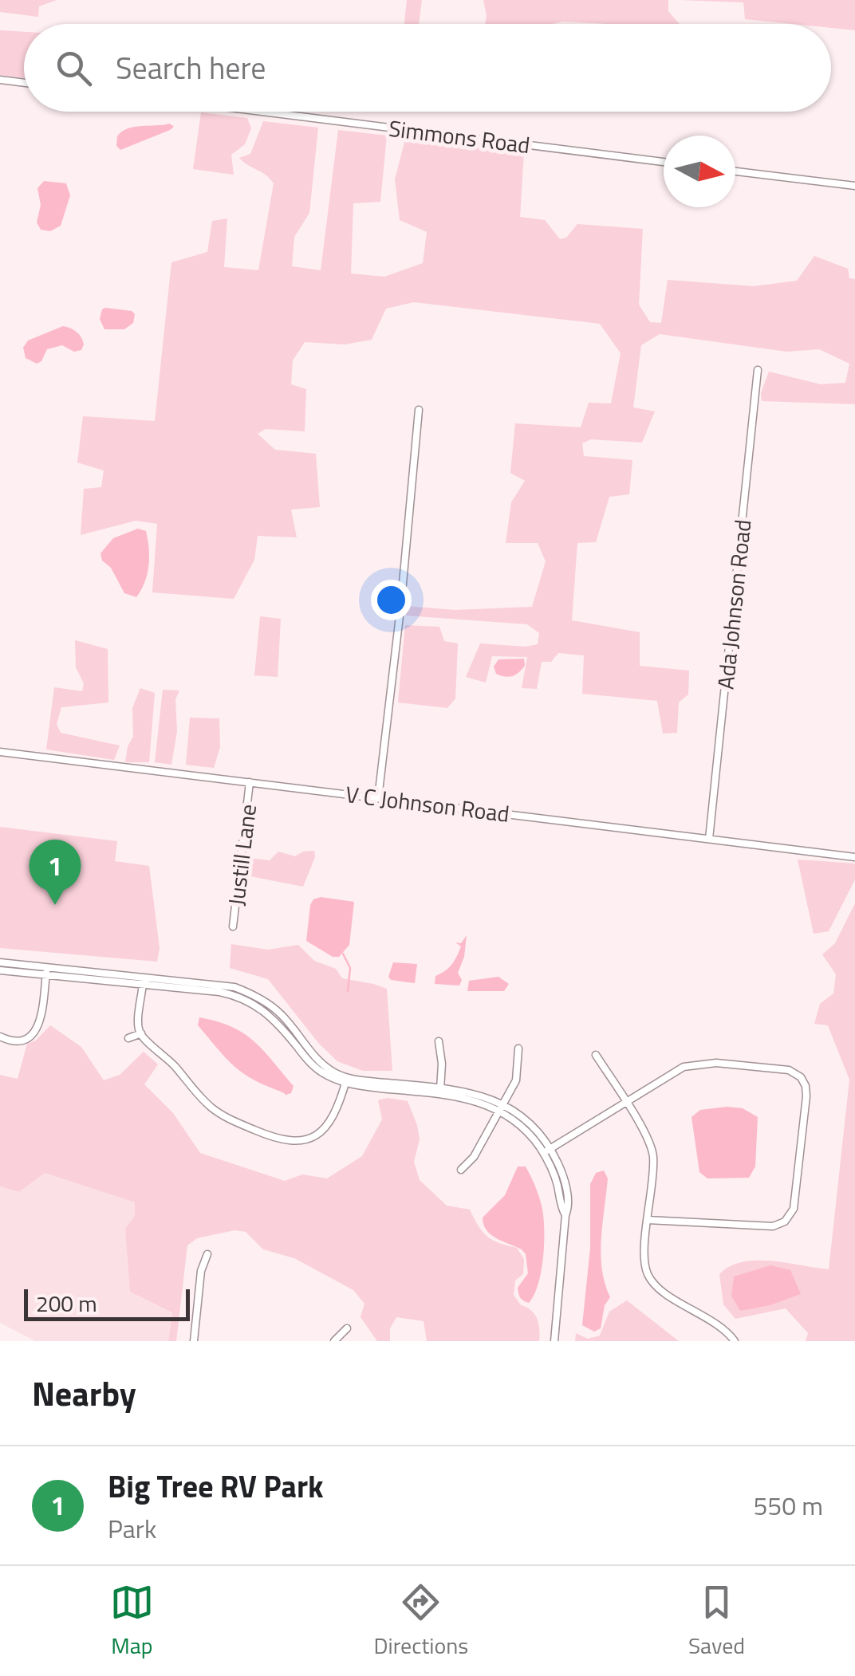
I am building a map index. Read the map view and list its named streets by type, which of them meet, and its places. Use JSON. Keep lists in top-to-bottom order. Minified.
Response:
{"streets":{"street":["Simmons Road","Ada Johnson Road","V C Johnson Road","Justill Lane"]},"crossings":[["Ada Johnson Road","V C Johnson Road"],["V C Johnson Road","Justill Lane"]],"scale_bar":"200 m","north":"right","page":{"search":"Search here","pins":"1","scale":"200 m","heading":"Nearby","list":[{"mark":"1","name":"Big Tree RV Park","note":"Park","value":"550 m"}],"nav":["Map","Directions","Saved"]}}
